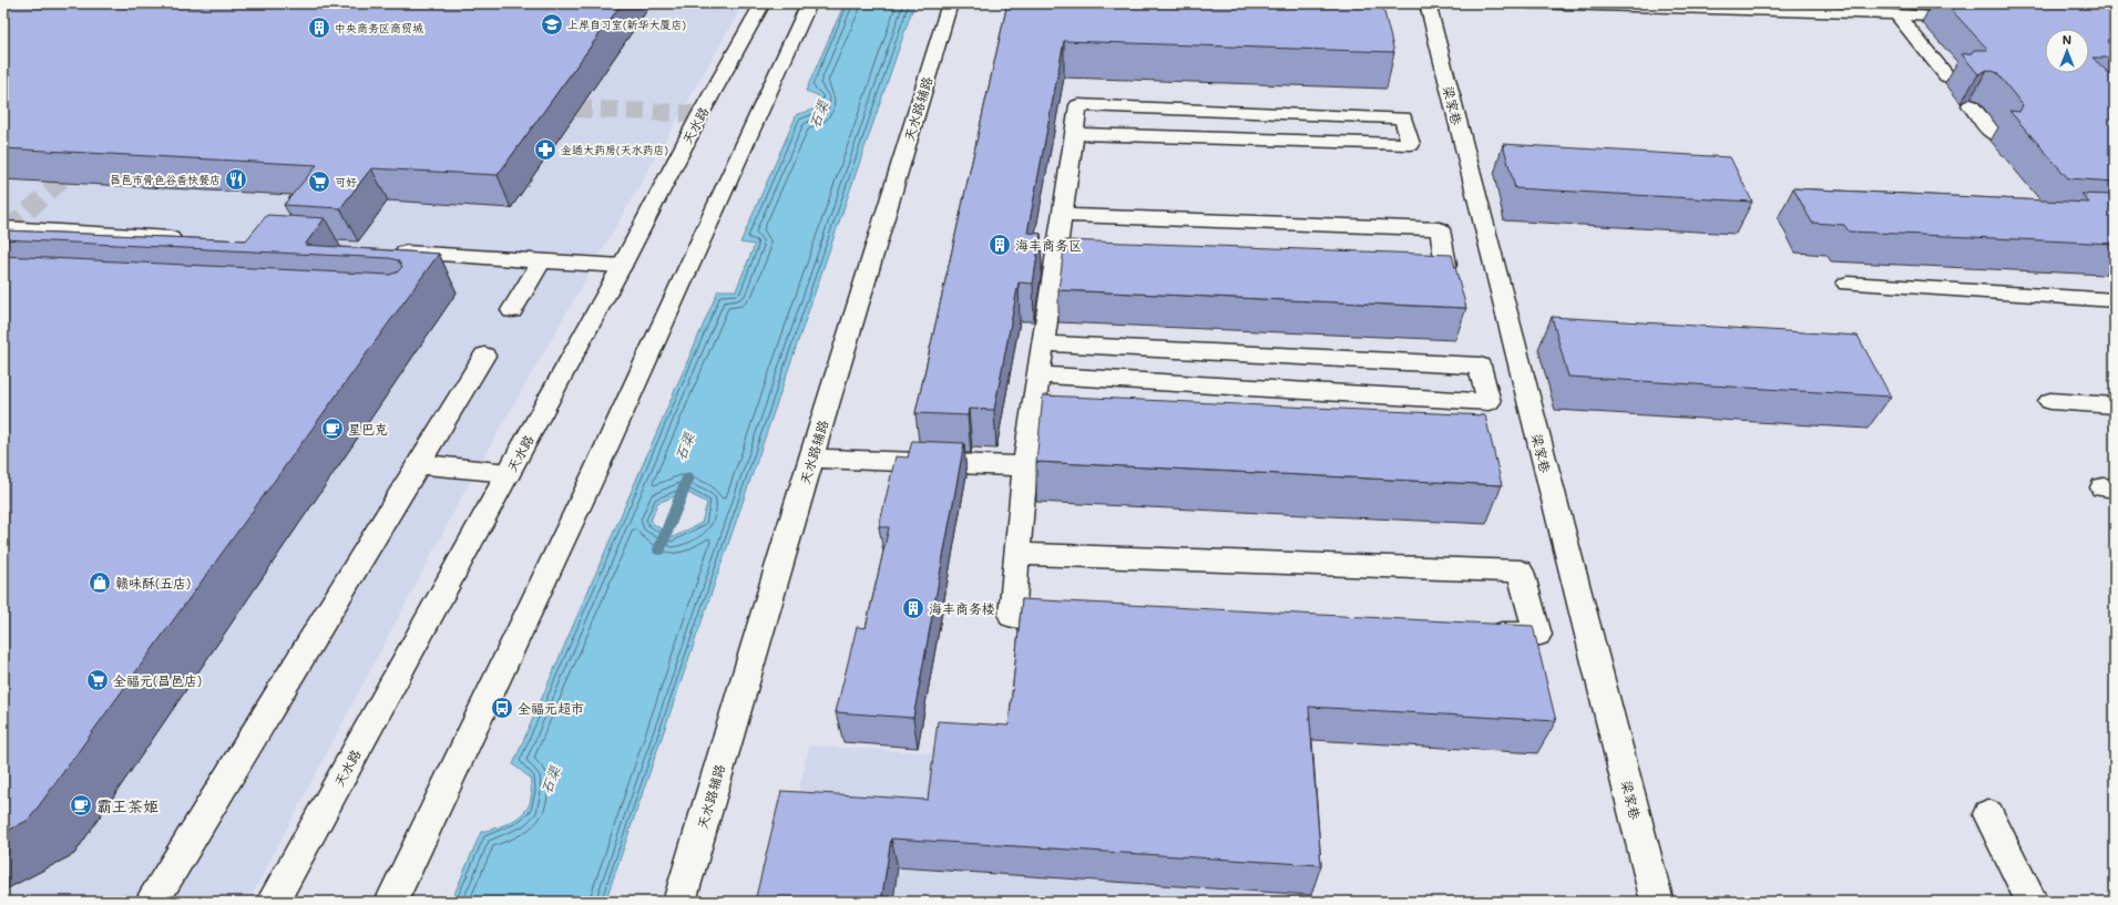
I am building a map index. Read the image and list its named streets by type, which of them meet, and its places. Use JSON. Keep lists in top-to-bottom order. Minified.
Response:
{"streets":{"street":["梁家巷","天水路辅路","天水路"]},"water":["石渠"],"places":{"school or university":["上岸自习室(新华大厦店)"],"building":["中央商务区商贸城","海丰商务区","海丰商务楼"],"pharmacy":["金通大药房(天水药店)"],"restaurant":["昌邑市骨色谷香快餐店"],"supermarket":["可好","全福元(昌邑店)"],"cafe":["星巴克","霸王茶姬"],"shop":["赣味酥(五店)"],"bus stop":["全福元超市"]},"north":"top"}
